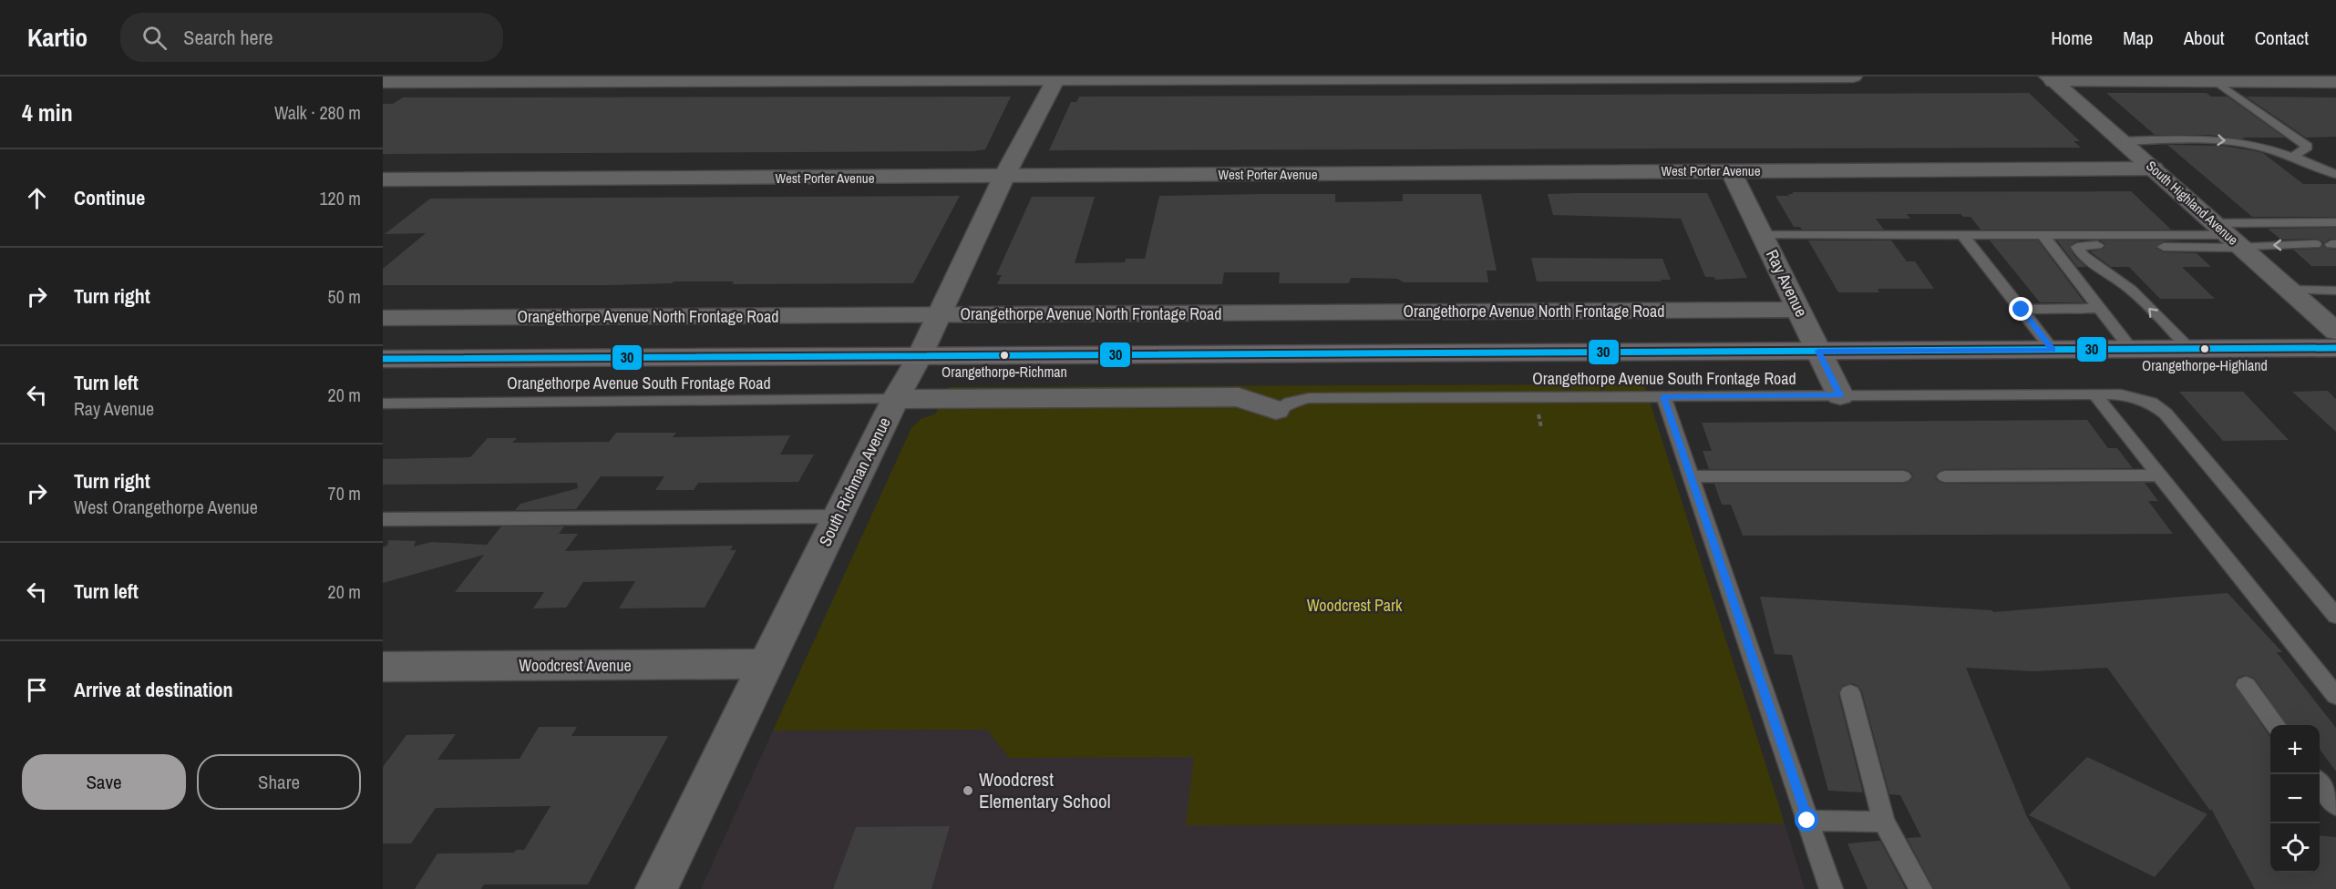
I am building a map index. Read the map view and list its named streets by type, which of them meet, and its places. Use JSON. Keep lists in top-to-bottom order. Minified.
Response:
{"streets":{"street":["West Porter Avenue","South Highland Avenue","Ray Avenue","Orangethorpe Avenue North Frontage Road","South Richman Avenue","Woodcrest Avenue"],"lane":["Orangethorpe Avenue South Frontage Road"]},"crossings":[["West Porter Avenue","South Highland Avenue"],["West Porter Avenue","Ray Avenue"],["West Porter Avenue","South Richman Avenue"],["Ray Avenue","Orangethorpe Avenue North Frontage Road"],["Ray Avenue","Orangethorpe Avenue South Frontage Road"],["Orangethorpe Avenue North Frontage Road","South Richman Avenue"],["Orangethorpe Avenue South Frontage Road","South Richman Avenue"],["South Richman Avenue","Woodcrest Avenue"]],"parks":["Woodcrest Park"],"places":["Orangethorpe-Highland","Orangethorpe-Richman","Woodcrest Elementary School"],"lines":["transit line 30"],"page":{"header":"Kartio","search":"Search here","nav":["Home","Map","About","Contact"],"heading":["4 min","Walk · 280 m"],"list":[["Continue","120 m"],["Turn right","50 m"],["Turn left","Ray Avenue","20 m"],["Turn right","West Orangethorpe Avenue","70 m"],["Turn left","20 m"],"Arrive at destination"],"map_buttons":["+","−"],"buttons":["Save","Share"]}}
